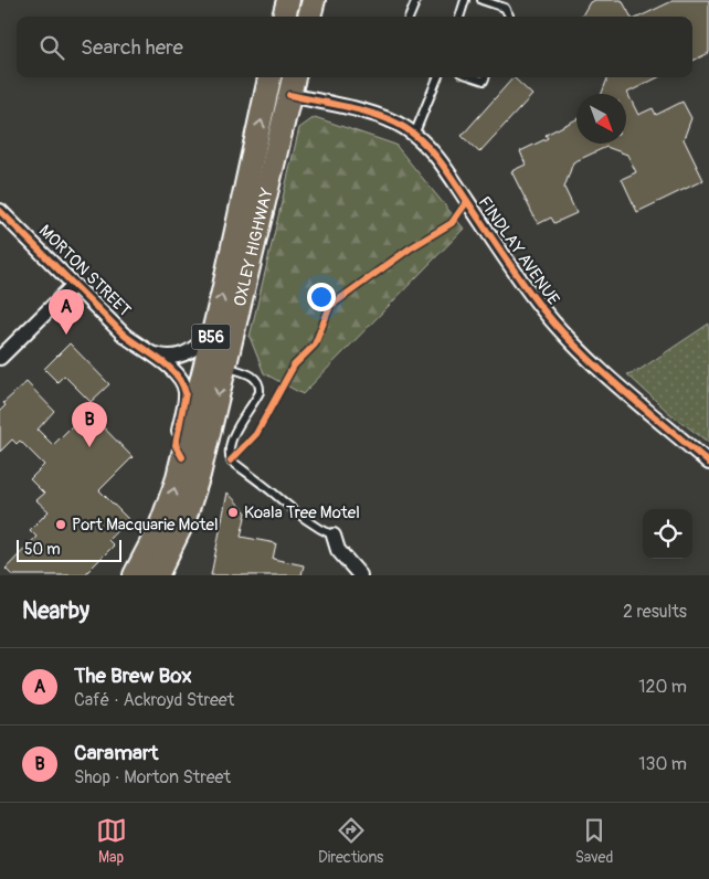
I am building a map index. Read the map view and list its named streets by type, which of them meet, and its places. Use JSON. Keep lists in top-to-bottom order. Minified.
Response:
{"streets":{"main road":["OXLEY HIGHWAY","B56"],"street":["FINDLAY AVENUE","MORTON STREET"]},"crossings":[["OXLEY HIGHWAY","FINDLAY AVENUE"],["OXLEY HIGHWAY","MORTON STREET"]],"places":["Koala Tree Motel","Port Macquarie Motel"],"scale_bar":"50 m","north":"bottom right","page":{"search":"Search here","pins":["A","B"],"scale":"50 m","heading":["Nearby","2 results"],"list":[{"mark":"A","name":"The Brew Box","note":"Café · Ackroyd Street","value":"120 m"},{"mark":"B","name":"Caramart","note":"Shop · Morton Street","value":"130 m"}],"nav":["Map","Directions","Saved"]}}
